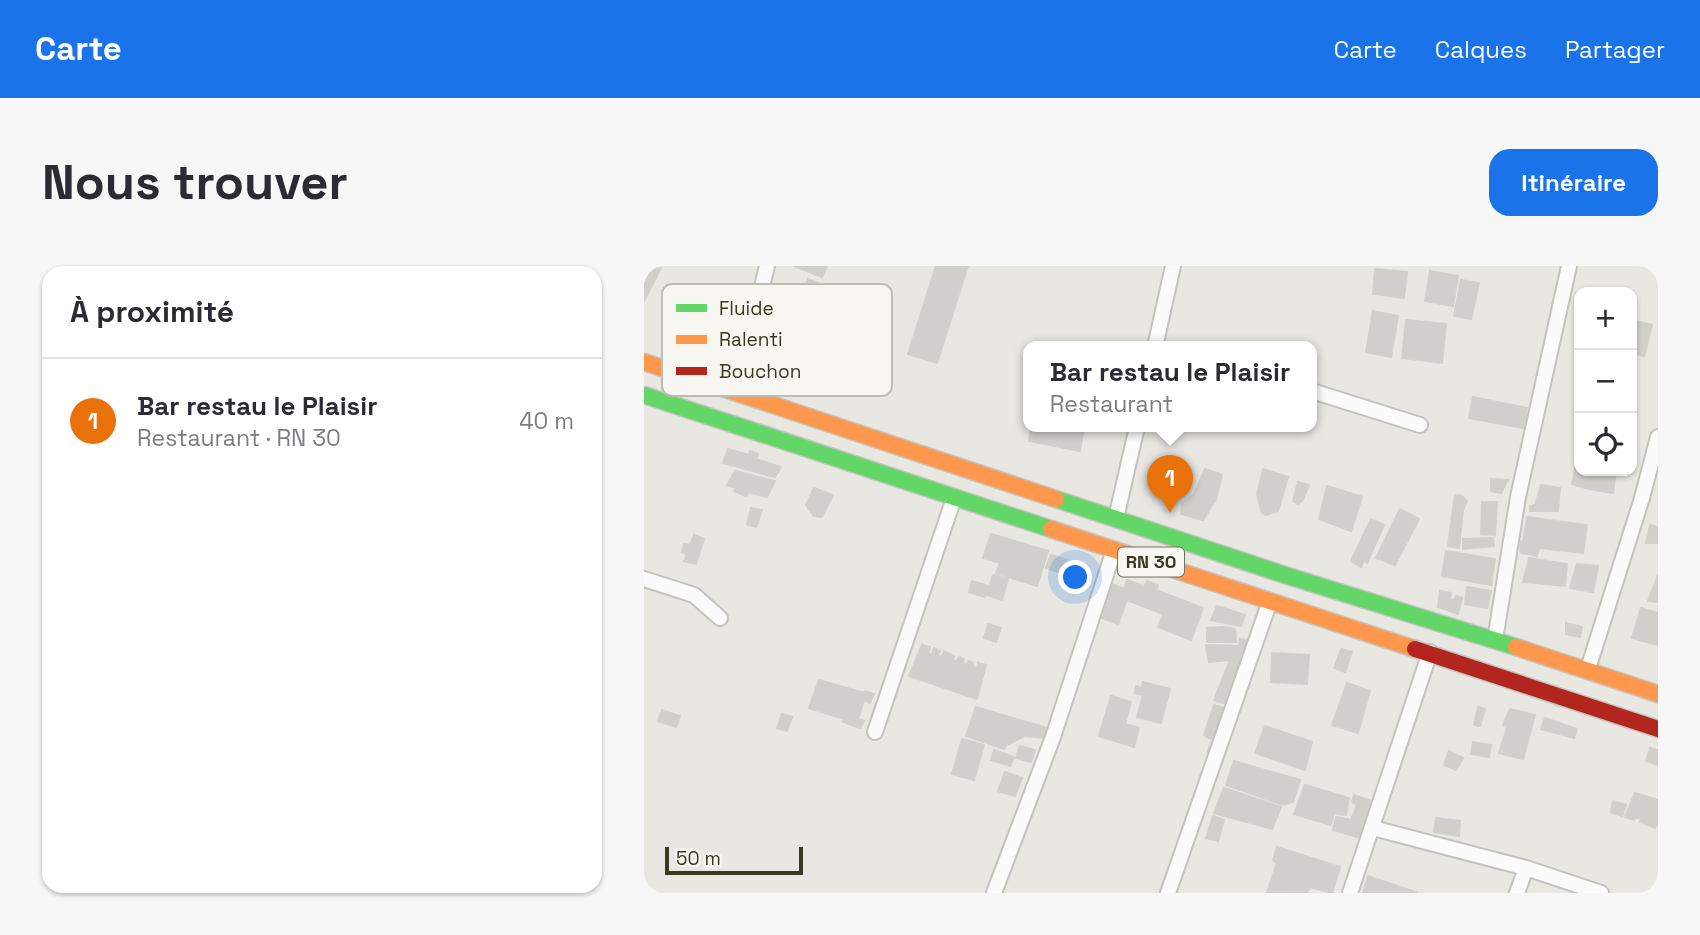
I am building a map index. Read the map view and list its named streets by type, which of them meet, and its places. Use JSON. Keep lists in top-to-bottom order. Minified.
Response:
{"streets":{"main road":["RN 30"]},"legend":["Fluide","Ralenti","Bouchon"],"scale_bar":"50 m","page":{"header":"Carte","nav":["Carte","Calques","Partager"],"buttons":"Itinéraire","title":"Nous trouver","heading":"À proximité","map_buttons":["+","−"],"popup":["Bar restau le Plaisir","Restaurant"],"list":[{"mark":"1","name":"Bar restau le Plaisir","note":"Restaurant · RN 30","value":"40 m"}],"pins":"1","scale":"50 m"}}
